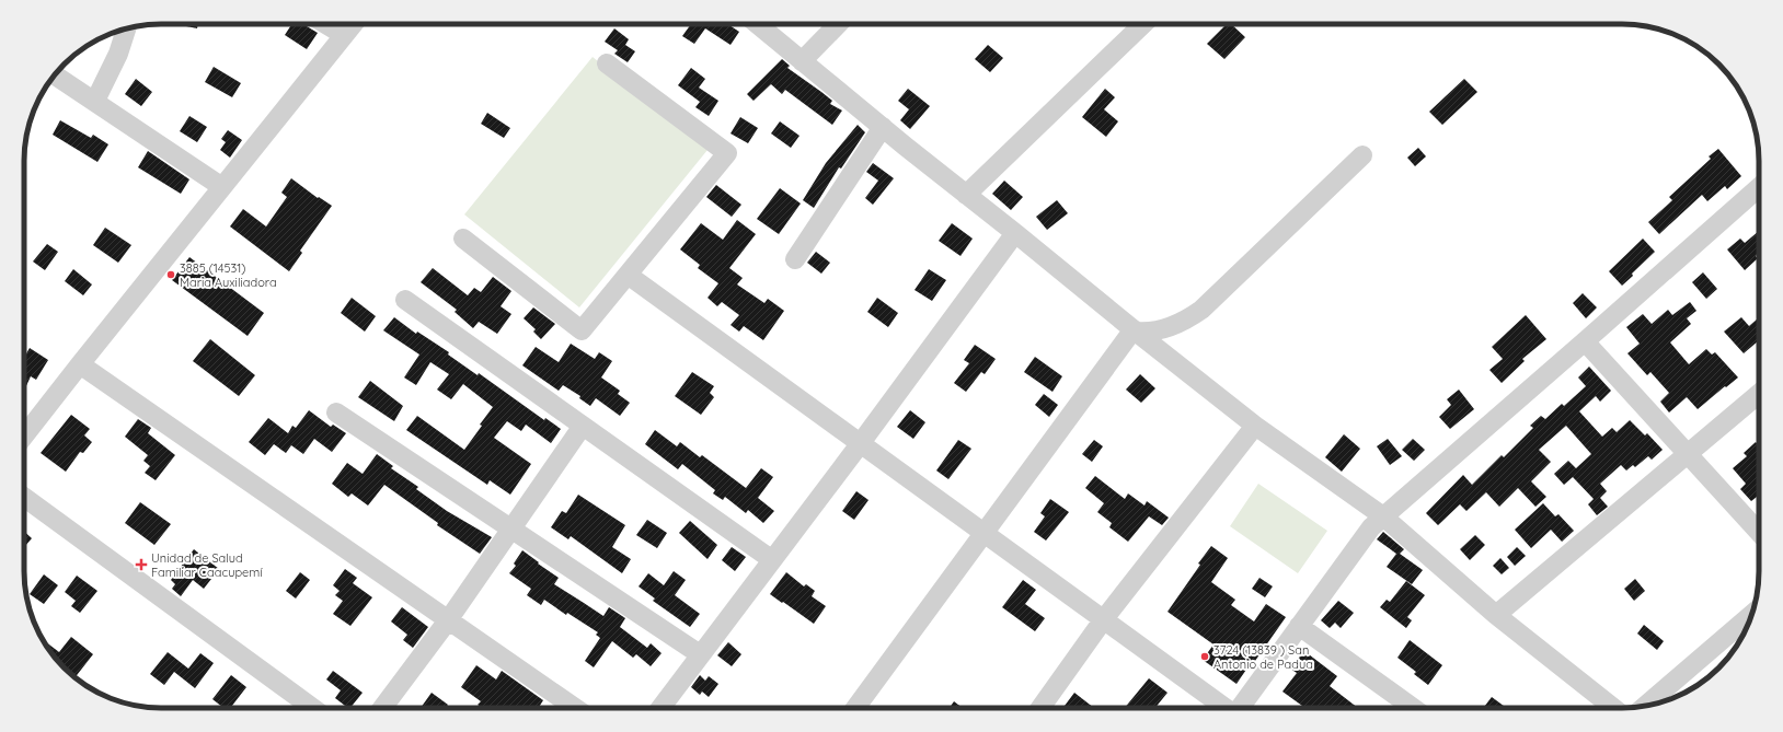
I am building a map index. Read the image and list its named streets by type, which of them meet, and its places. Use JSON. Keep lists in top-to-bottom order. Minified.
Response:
{"places":{"other":["3885 (14531) Maria Auxiliadora","3724 (13839 ) San Antonio de Padua"],"health":["Unidad de Salud Familiar Caacupemí"]}}
